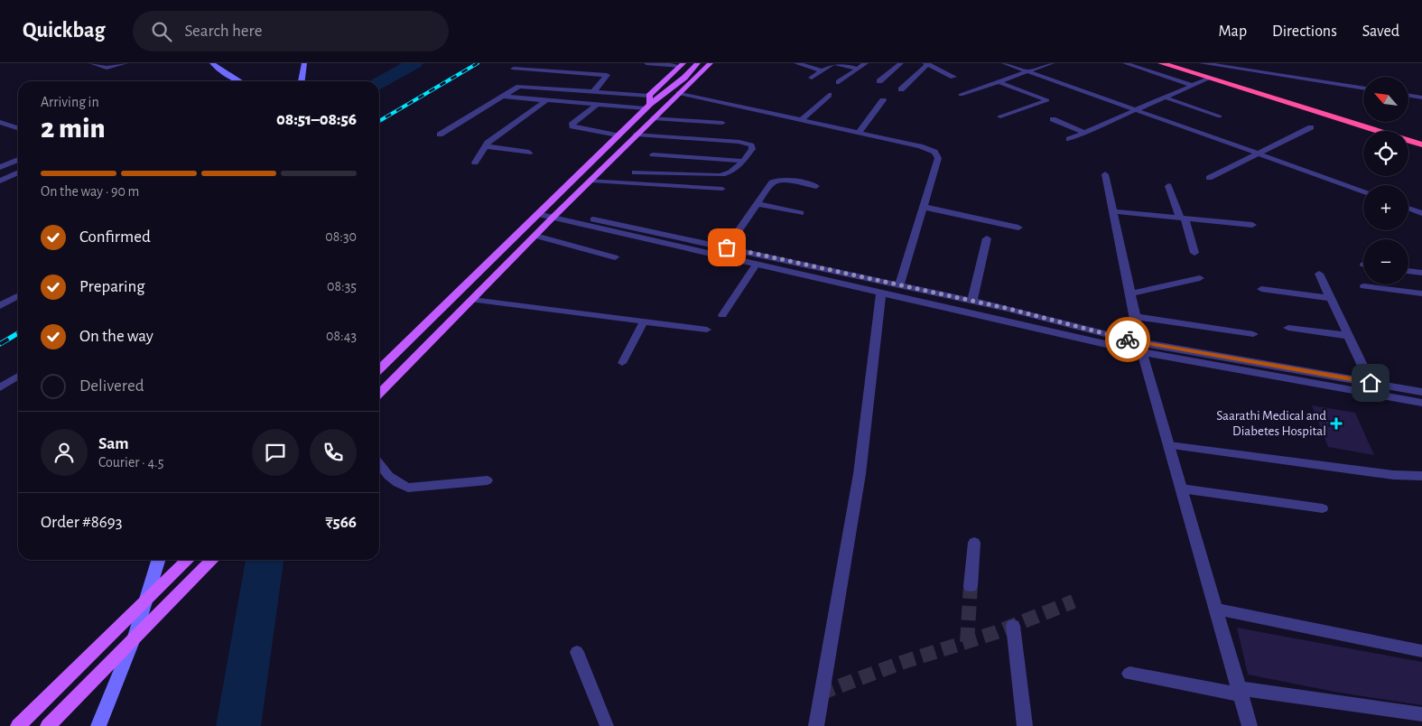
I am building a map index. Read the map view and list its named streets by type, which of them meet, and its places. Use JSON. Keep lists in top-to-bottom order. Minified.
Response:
{"places":{"health":["Saarathi Medical and Diabetes Hospital"]},"north":"top left","page":{"header":"Quickbag","search":"Search here","nav":["Map","Directions","Saved"],"map_buttons":["+","−"],"heading":["2 min","Arriving in","08:51–08:56"],"panel":["Sam","Courier · 4.5","Order #8693","₹566"],"bar":"On the way · 90 m","list":[["Confirmed","08:30"],["Preparing","08:35"],["On the way","08:43"],"Delivered"]}}
